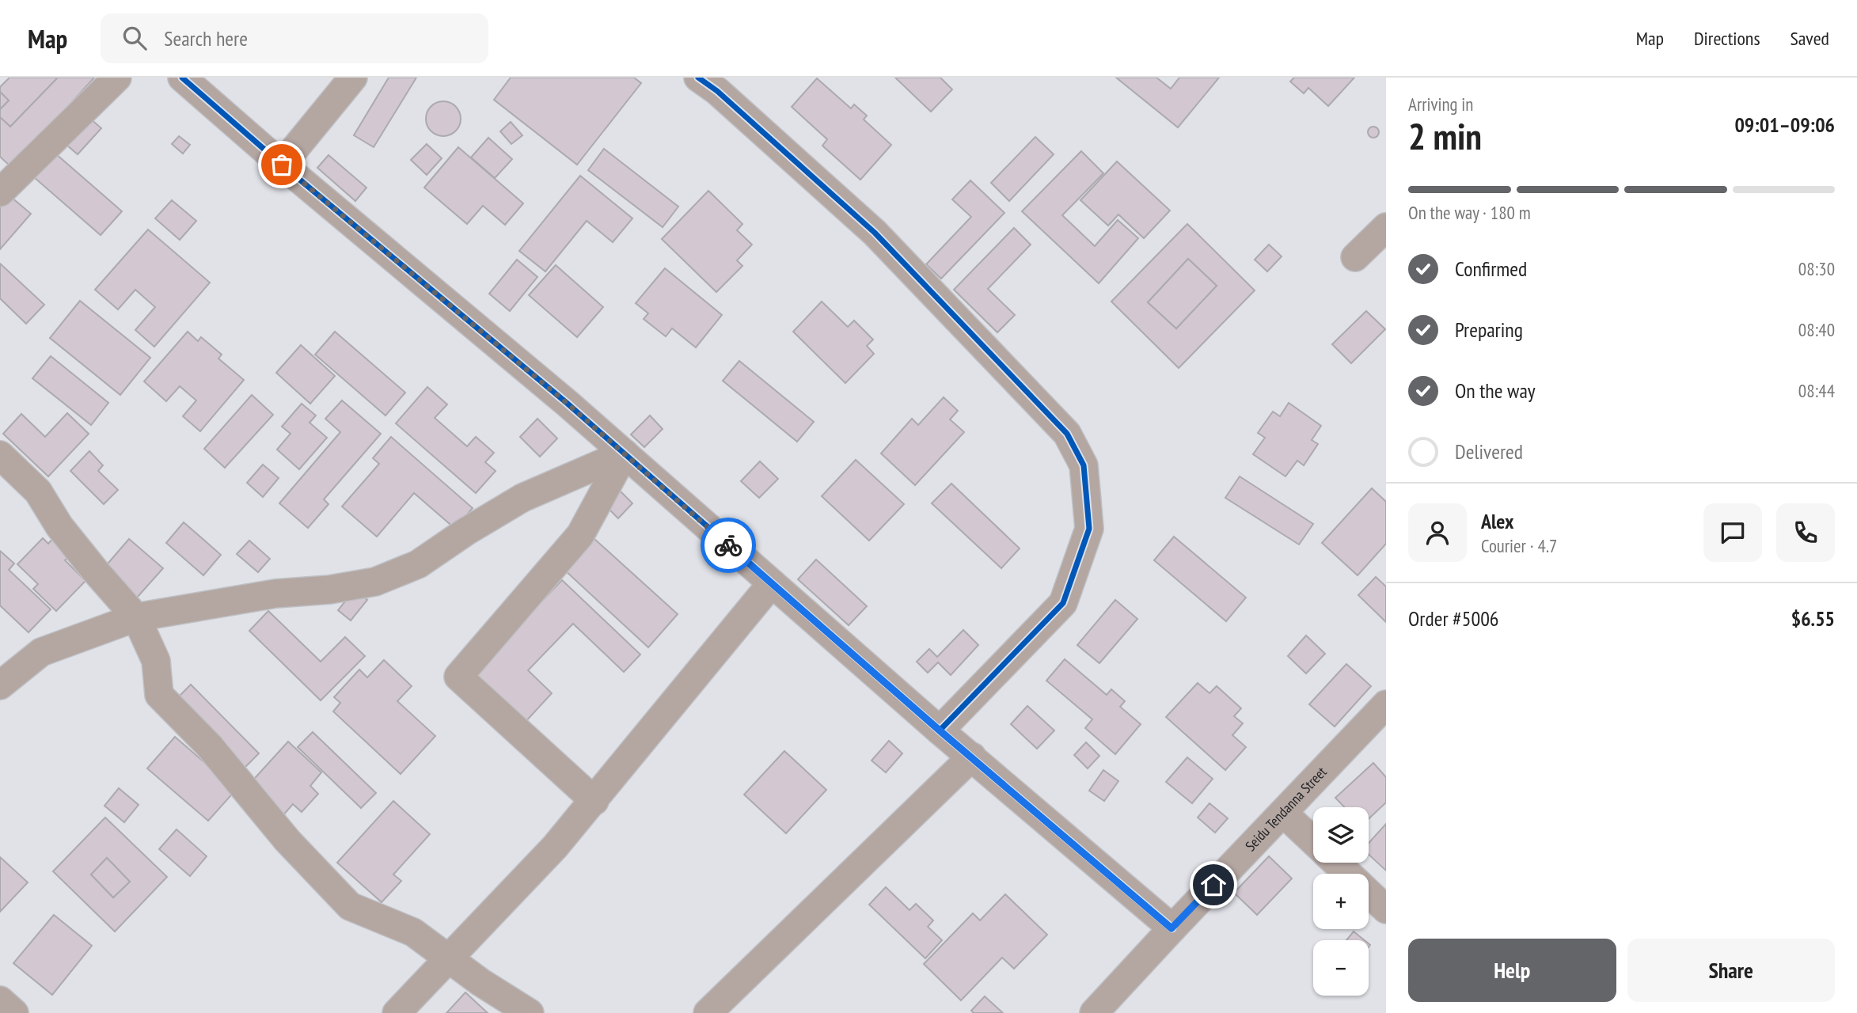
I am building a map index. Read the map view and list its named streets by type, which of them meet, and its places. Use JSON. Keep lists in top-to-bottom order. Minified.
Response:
{"streets":{"street":["Seidu Tendanna Street"]},"page":{"header":"Map","search":"Search here","nav":["Map","Directions","Saved"],"heading":["2 min","Arriving in","09:01–09:06"],"panel":["Alex","Courier · 4.7","Order #5006","$6.55"],"bar":"On the way · 180 m","list":[["Confirmed","08:30"],["Preparing","08:40"],["On the way","08:44"],"Delivered"],"map_buttons":["+","−"],"buttons":["Help","Share"]}}
